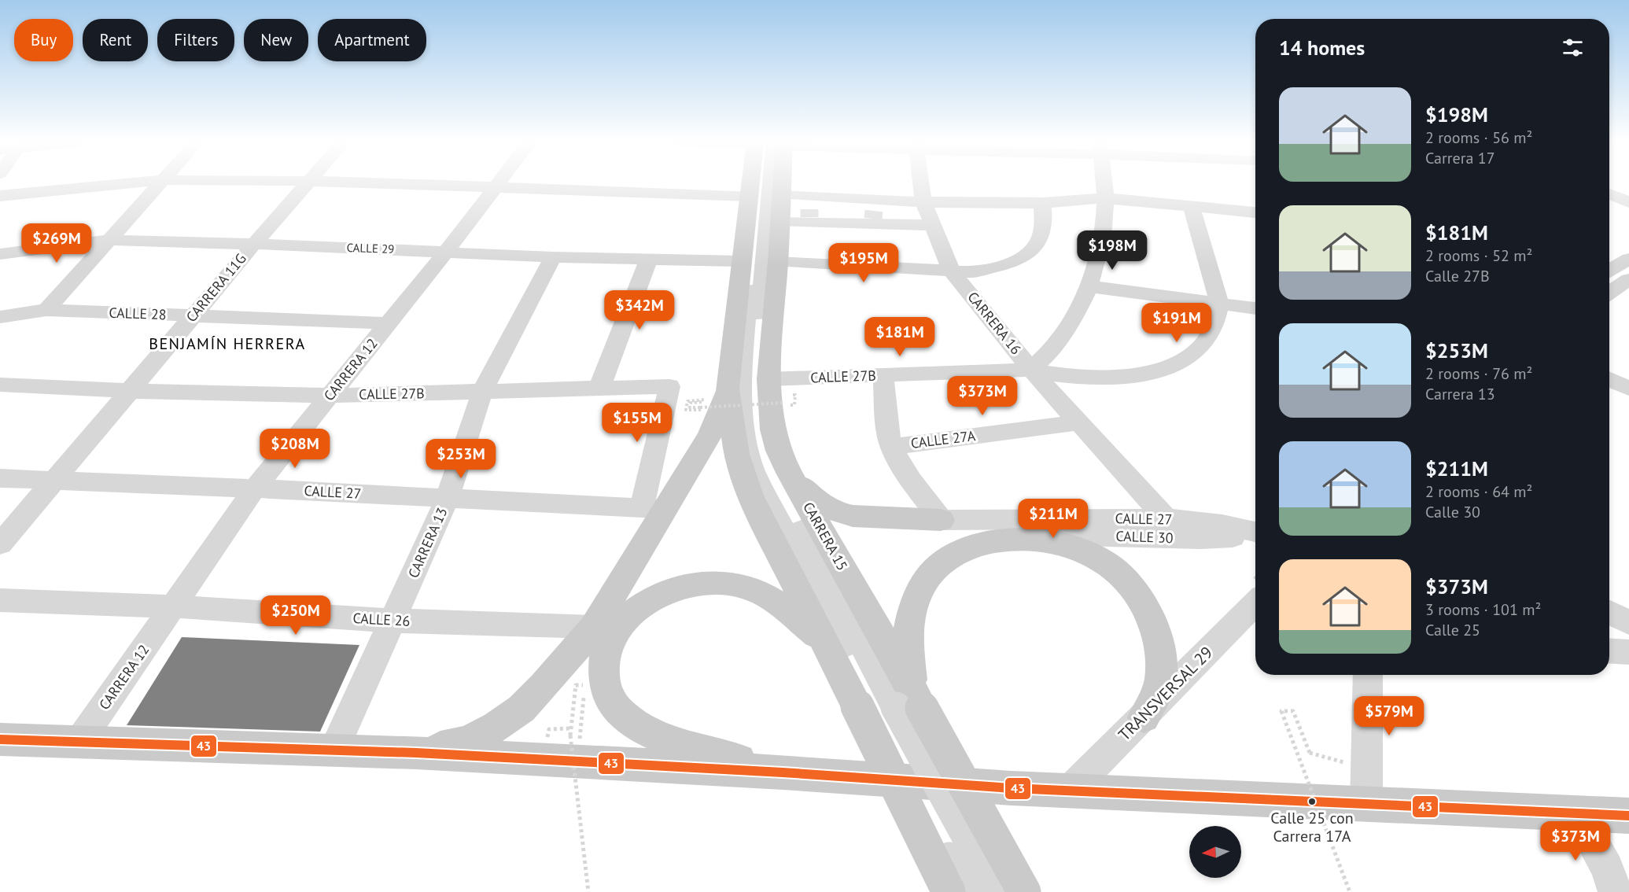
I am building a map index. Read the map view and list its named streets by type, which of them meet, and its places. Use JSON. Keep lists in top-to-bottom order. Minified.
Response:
{"streets":{"main road":["CARRERA 15"],"street":["CALLE 29","CARRERA 11G","CALLE 28","CARRERA 16","CARRERA 12","CALLE 27B","CALLE 27A","CALLE 27","CALLE 30","CARRERA 13","CALLE 26","TRANSVERSAL 29"]},"crossings":[["CALLE 29","CARRERA 11G"],["CALLE 29","CARRERA 12"],["CALLE 29","CARRERA 15"],["CALLE 29","CARRERA 13"],["CARRERA 11G","CALLE 28"],["CARRERA 11G","CALLE 27B"],["CARRERA 11G","CALLE 27"],["CALLE 28","CARRERA 12"],["CARRERA 16","CALLE 27B"],["CARRERA 16","CALLE 27A"],["CARRERA 16","CALLE 27"],["CARRERA 12","CALLE 27B"],["CARRERA 12","CALLE 27"],["CARRERA 12","CALLE 26"],["CALLE 27B","CALLE 27"],["CALLE 27B","CARRERA 15"],["CALLE 27B","CARRERA 13"],["CALLE 27","CARRERA 13"],["CARRERA 13","CALLE 26"]],"districts":["BENJAMÍN HERRERA"],"places":["Calle 25 con Carrera 17A"],"lines":["transit line 43"],"north":"left","page":{"chip":["Buy","Rent","Filters","New","Apartment"],"heading":"14 homes","list":[{"name":"$198M","note":"2 rooms · 56 m² · Carrera 17"},{"name":"$181M","note":"2 rooms · 52 m² · Calle 27B"},{"name":"$253M","note":"2 rooms · 76 m² · Carrera 13"},{"name":"$211M","note":"2 rooms · 64 m² · Calle 30"},{"name":"$373M","note":"3 rooms · 101 m² · Calle 25"}],"price":["$269M","$198M","$195M","$342M","$191M","$181M","$373M","$155M","$208M","$253M","$211M","$250M","$579M","$373M"]}}
